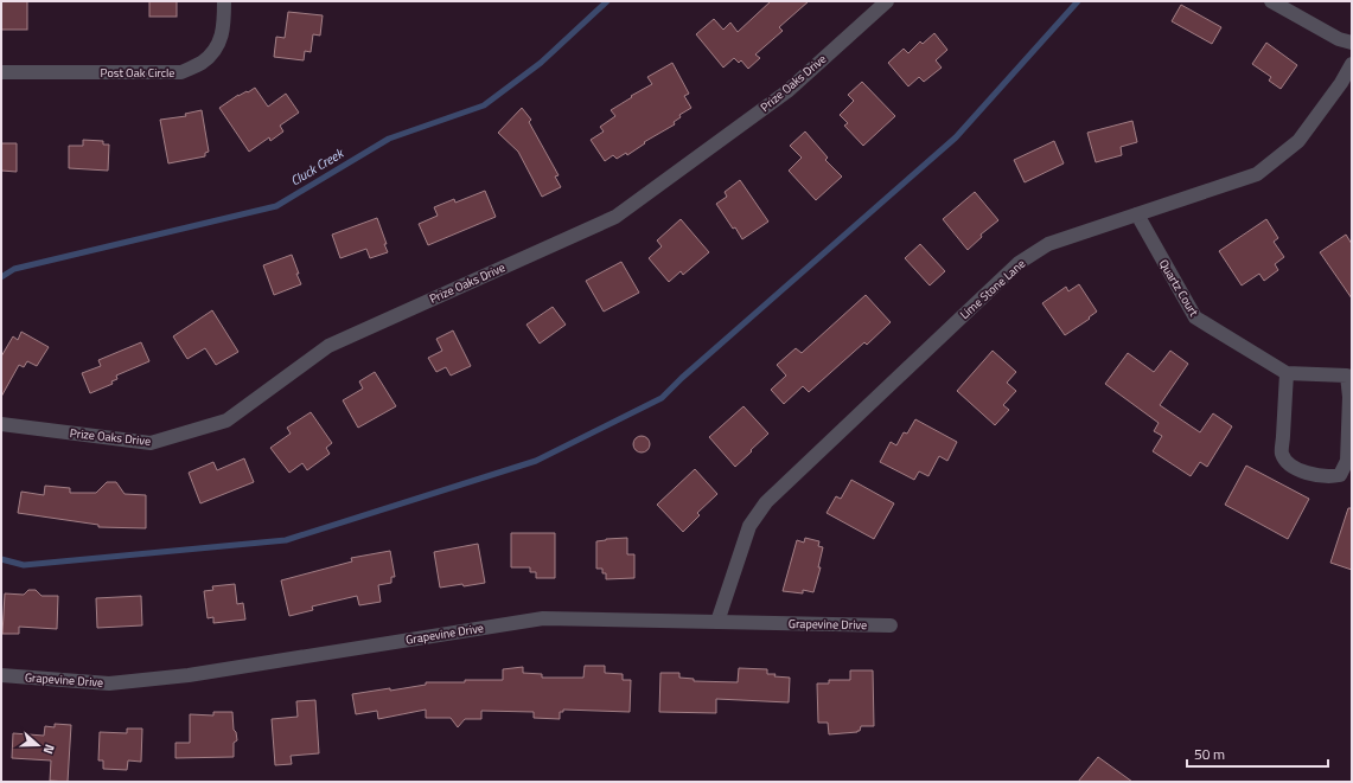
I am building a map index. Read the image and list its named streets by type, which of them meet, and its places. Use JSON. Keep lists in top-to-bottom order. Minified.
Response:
{"streets":{"street":["Post Oak Circle","Prize Oaks Drive","Quartz Court","Lime Stone Lane","Grapevine Drive"]},"crossings":[["Quartz Court","Lime Stone Lane"],["Lime Stone Lane","Grapevine Drive"]],"water":["Cluck Creek"],"scale_bar":"50 m","north":"right"}
